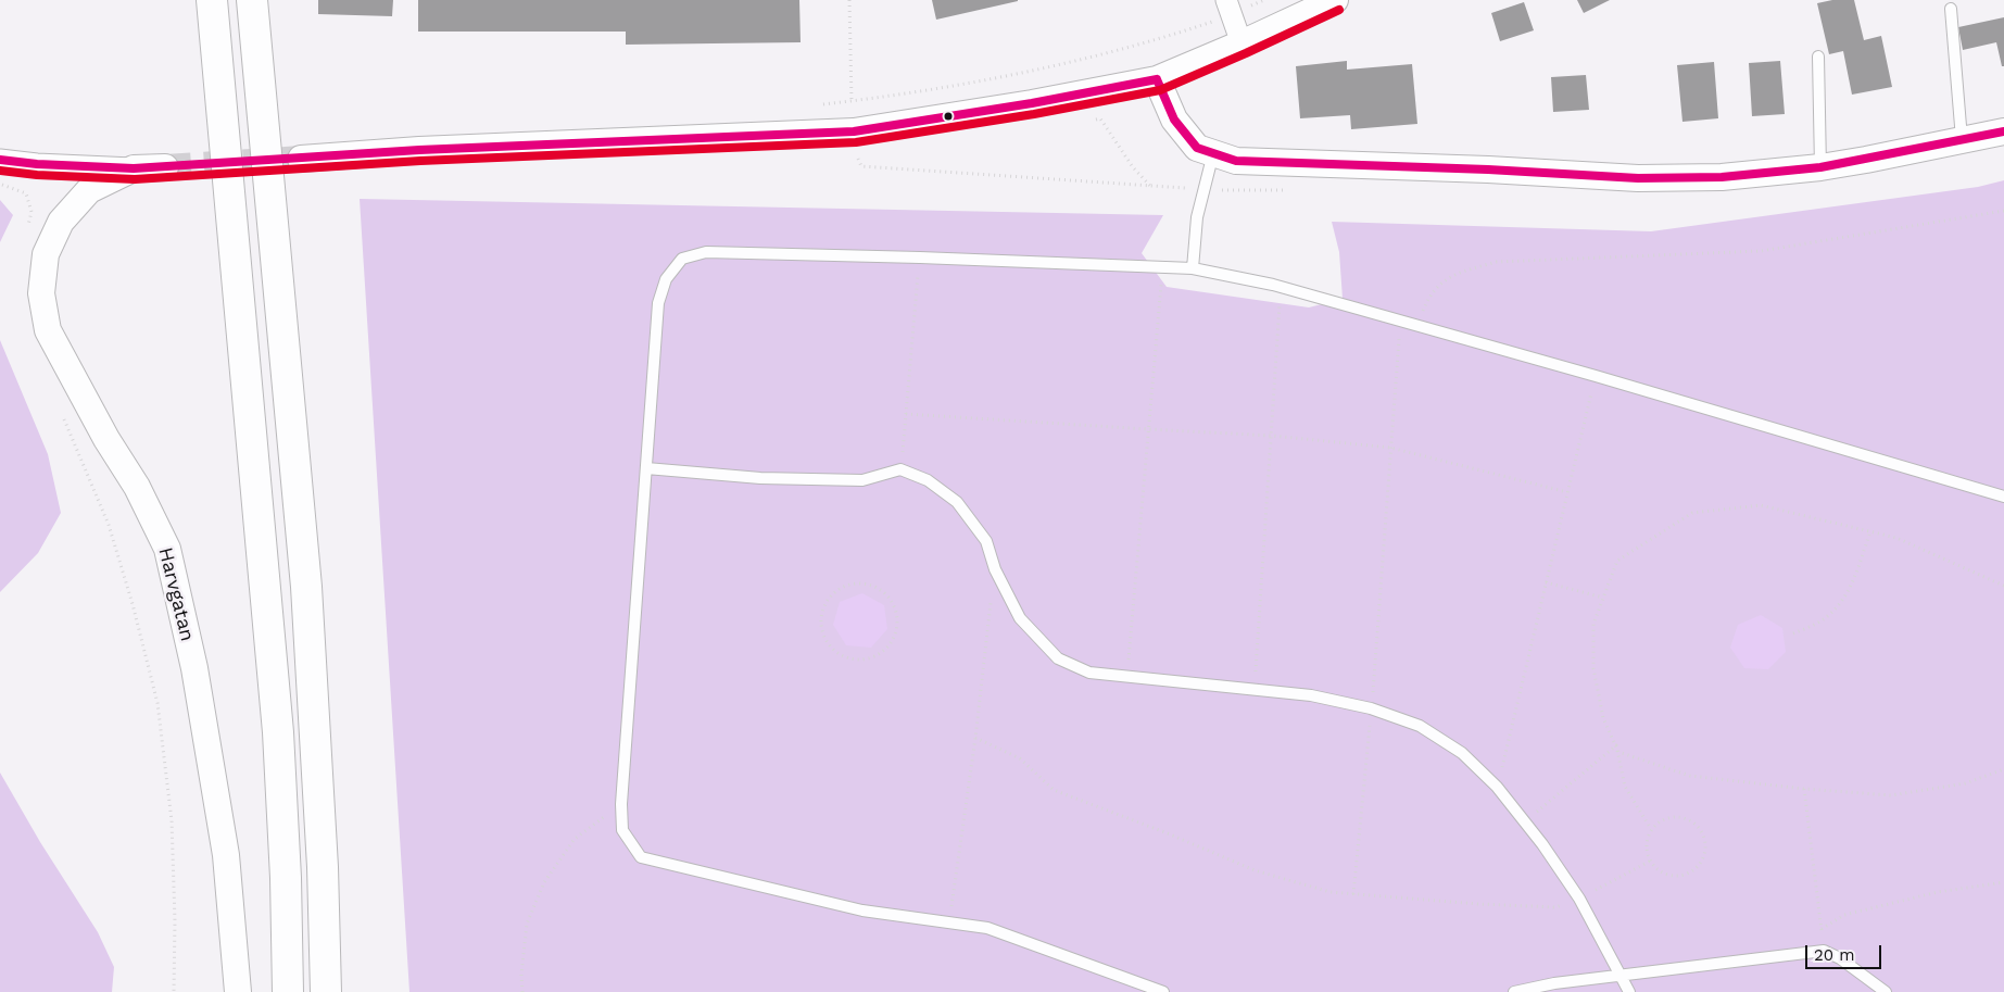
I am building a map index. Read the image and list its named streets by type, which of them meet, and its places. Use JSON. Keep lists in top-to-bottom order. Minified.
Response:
{"streets":{"street":["Harvgatan"]},"scale_bar":"20 m"}
